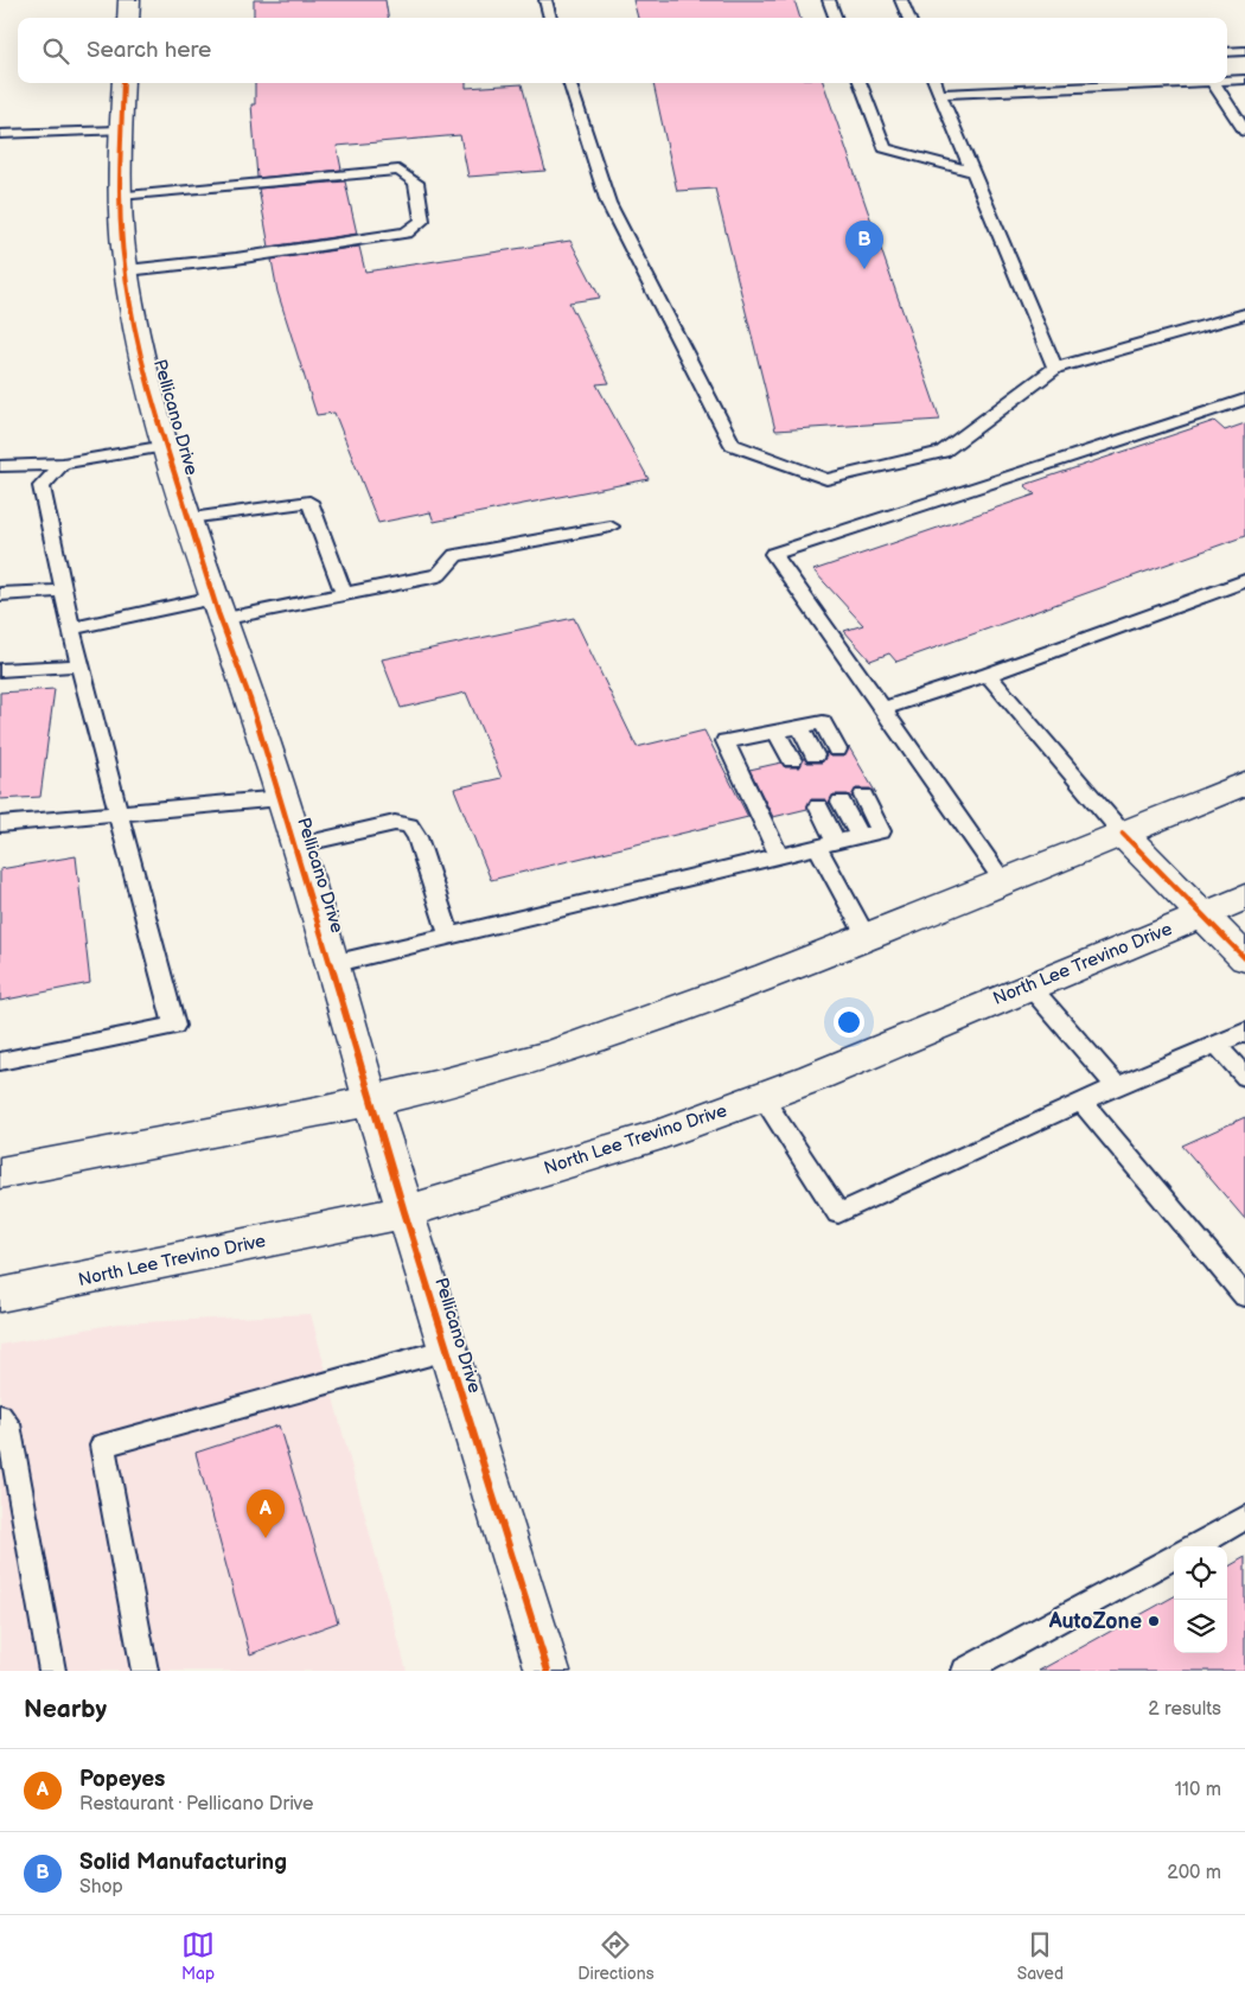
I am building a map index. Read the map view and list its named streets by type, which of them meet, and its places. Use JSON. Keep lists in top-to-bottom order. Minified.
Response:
{"streets":{"main road":["Pellicano Drive","North Lee Trevino Drive"]},"crossings":[["Pellicano Drive","North Lee Trevino Drive"]],"places":["AutoZone"],"page":{"search":"Search here","pins":["B","A"],"heading":["Nearby","2 results"],"list":[{"mark":"A","name":"Popeyes","note":"Restaurant · Pellicano Drive","value":"110 m"},{"mark":"B","name":"Solid Manufacturing","note":"Shop","value":"200 m"}],"nav":["Map","Directions","Saved"]}}
